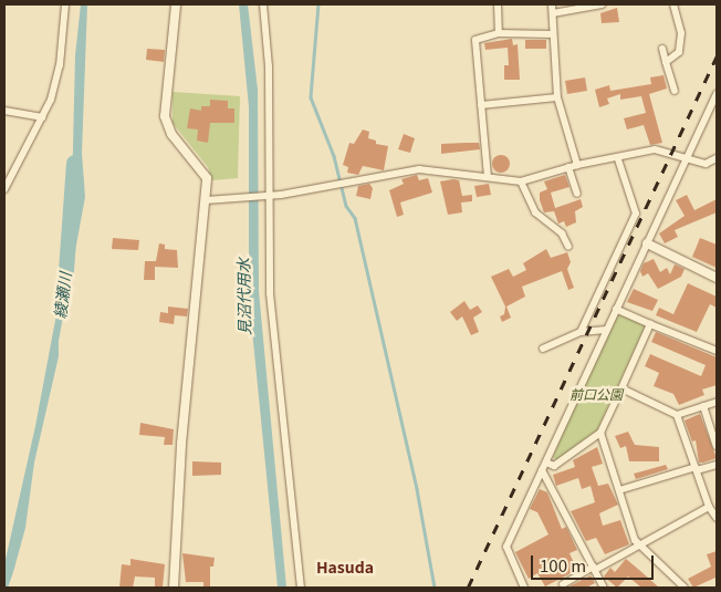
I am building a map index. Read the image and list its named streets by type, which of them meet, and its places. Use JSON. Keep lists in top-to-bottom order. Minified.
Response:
{"districts":["Hasuda"],"water":["綾瀬川","見沼代用水"],"parks":["前口公園"],"scale_bar":"100 m"}
